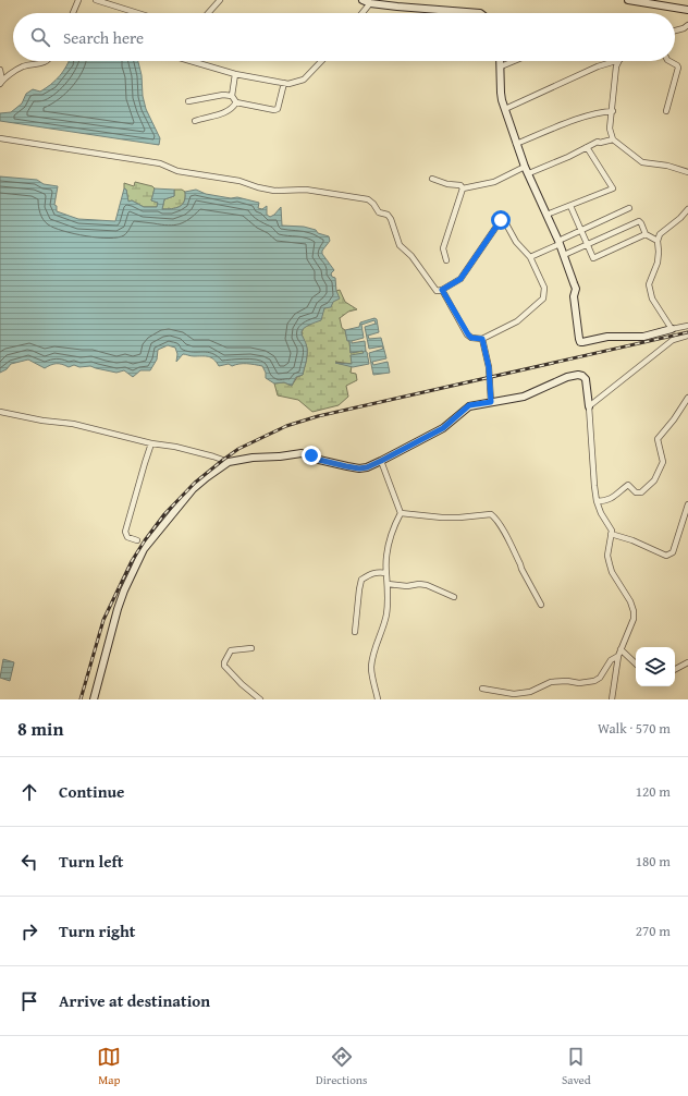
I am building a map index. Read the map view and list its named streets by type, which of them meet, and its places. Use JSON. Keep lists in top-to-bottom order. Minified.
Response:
{"page":{"search":"Search here","heading":["8 min","Walk · 570 m"],"list":[["Continue","120 m"],["Turn left","180 m"],["Turn right","270 m"],"Arrive at destination"],"nav":["Map","Directions","Saved"]}}
